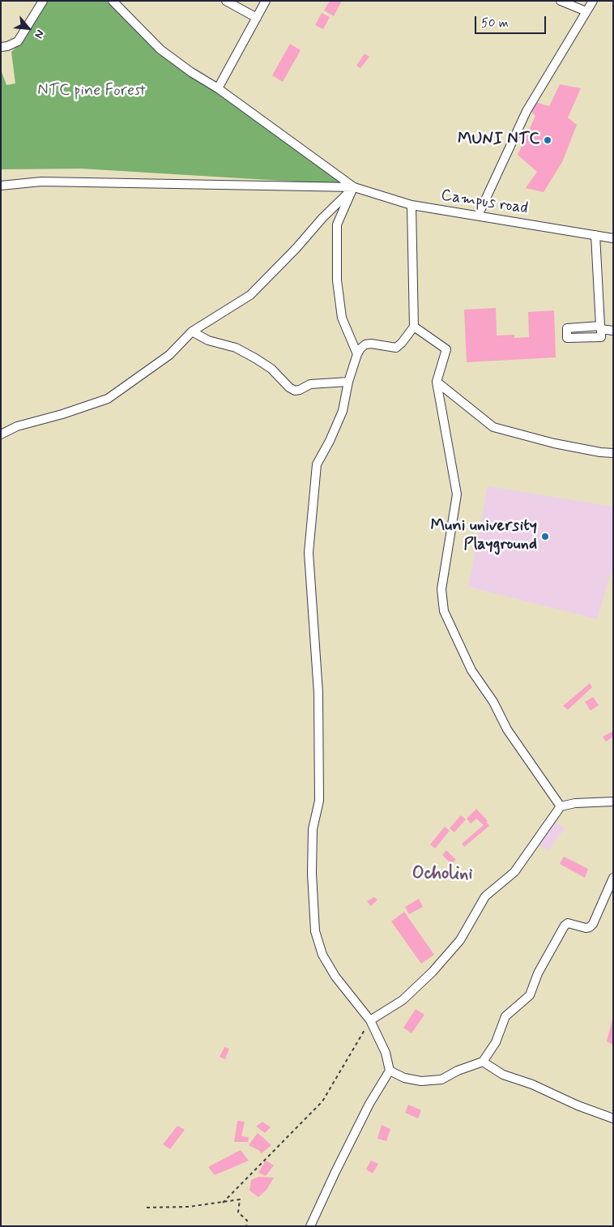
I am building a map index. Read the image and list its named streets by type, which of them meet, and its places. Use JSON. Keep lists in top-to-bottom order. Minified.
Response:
{"streets":{"street":["Campus road"]},"districts":["Ocholini"],"parks":["NTC pine Forest"],"places":["MUNI NTC","Muni university Playground"],"scale_bar":"50 m","north":"bottom right"}
